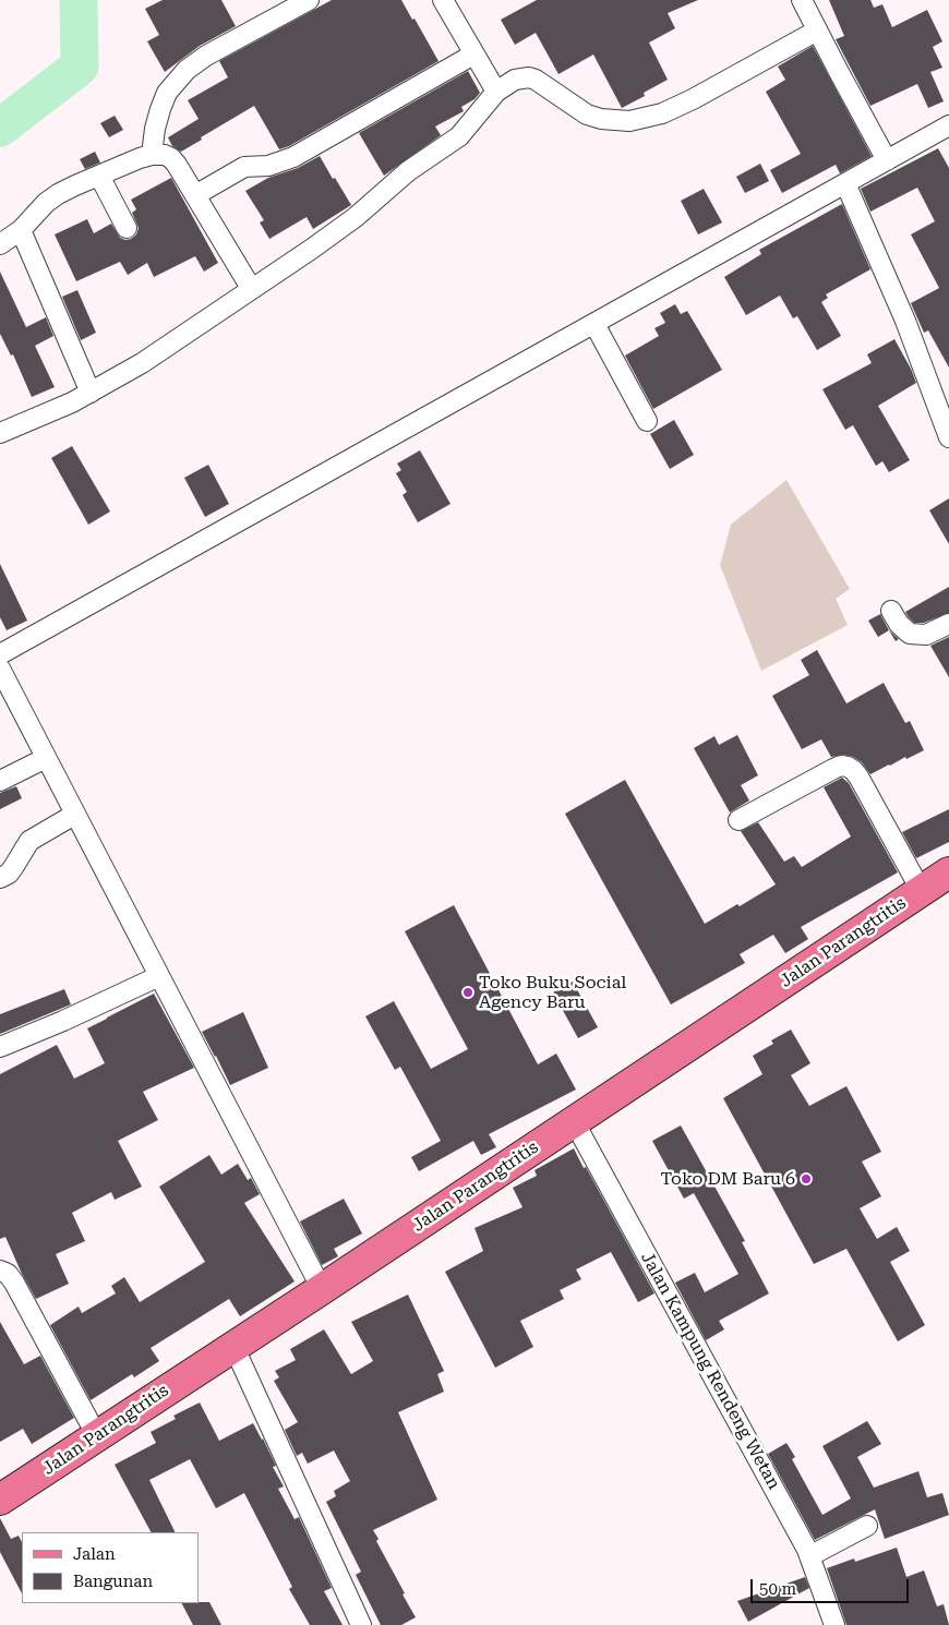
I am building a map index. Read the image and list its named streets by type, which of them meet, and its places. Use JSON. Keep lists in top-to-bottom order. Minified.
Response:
{"streets":{"main road":["Jalan Parangtritis"],"street":["Jalan Kampung Rendeng Wetan"]},"crossings":[["Jalan Parangtritis","Jalan Kampung Rendeng Wetan"]],"places":["Toko Buku Social Agency Baru","Toko DM Baru 6"],"legend":["Jalan","Bangunan"],"scale_bar":"50 m"}
